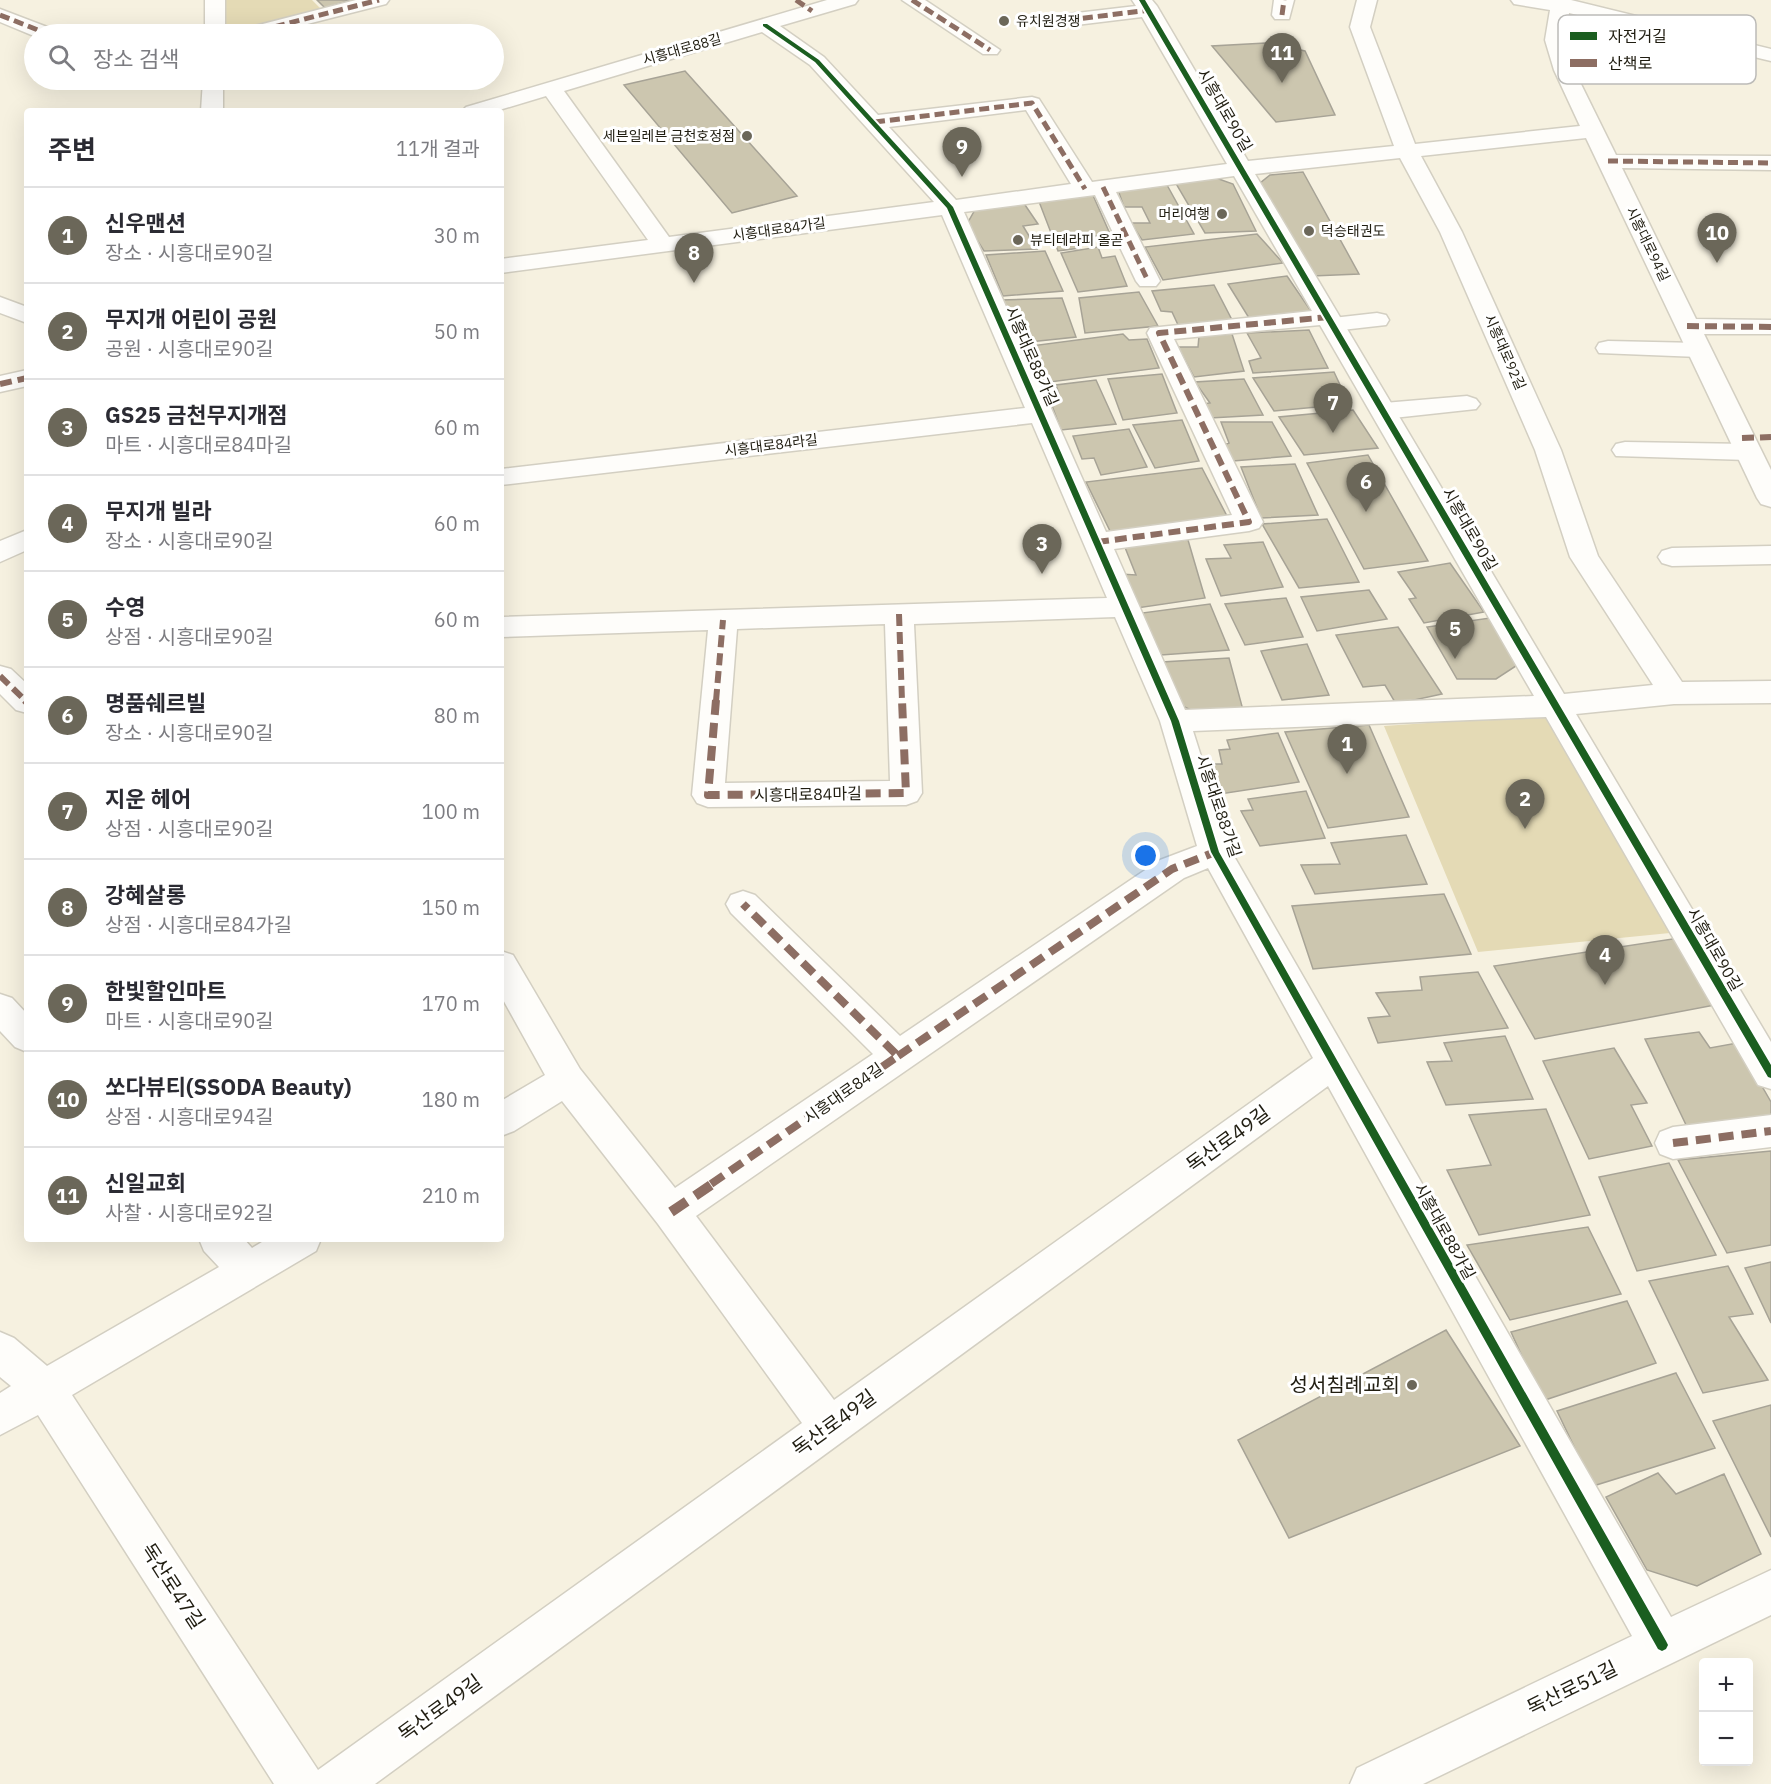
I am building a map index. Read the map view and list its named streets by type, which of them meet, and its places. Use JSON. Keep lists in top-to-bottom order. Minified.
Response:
{"streets":{"street":["시흥대로88길","시흥대로90길","시흥대로84가길","시흥대로94길","시흥대로92길","시흥대로88가길","시흥대로84라길","시흥대로84마길","시흥대로84길","독산로49길","독산로47길","독산로51길"]},"crossings":[["시흥대로88길","시흥대로88가길"],["시흥대로90길","시흥대로84가길"],["시흥대로90길","시흥대로94길"],["시흥대로90길","시흥대로92길"],["시흥대로90길","시흥대로88가길"],["시흥대로84가길","시흥대로88가길"],["시흥대로88가길","시흥대로84라길"],["시흥대로88가길","시흥대로84길"],["시흥대로88가길","독산로49길"],["시흥대로88가길","독산로51길"]],"places":["유치원경쟁","세븐일레븐 금천호정점","머리여행","덕승태권도","뷰티테라피 올곧","성서침례교회"],"legend":["자전거길","산책로"],"page":{"search":"장소 검색","pins":["11","9","10","8","7","6","3","5","1","2","4"],"heading":["주변","11개 결과"],"list":[{"mark":"1","name":"신우맨션","note":"장소 · 시흥대로90길","value":"30 m"},{"mark":"2","name":"무지개 어린이 공원","note":"공원 · 시흥대로90길","value":"50 m"},{"mark":"3","name":"GS25 금천무지개점","note":"마트 · 시흥대로84마길","value":"60 m"},{"mark":"4","name":"무지개 빌라","note":"장소 · 시흥대로90길","value":"60 m"},{"mark":"5","name":"수영","note":"상점 · 시흥대로90길","value":"60 m"},{"mark":"6","name":"명품쉐르빌","note":"장소 · 시흥대로90길","value":"80 m"},{"mark":"7","name":"지운 헤어","note":"상점 · 시흥대로90길","value":"100 m"},{"mark":"8","name":"강혜살롱","note":"상점 · 시흥대로84가길","value":"150 m"},{"mark":"9","name":"한빛할인마트","note":"마트 · 시흥대로90길","value":"170 m"},{"mark":"10","name":"쏘다뷰티(SSODA Beauty)","note":"상점 · 시흥대로94길","value":"180 m"},{"mark":"11","name":"신일교회","note":"사찰 · 시흥대로92길","value":"210 m"}],"map_buttons":["+","−"]}}
